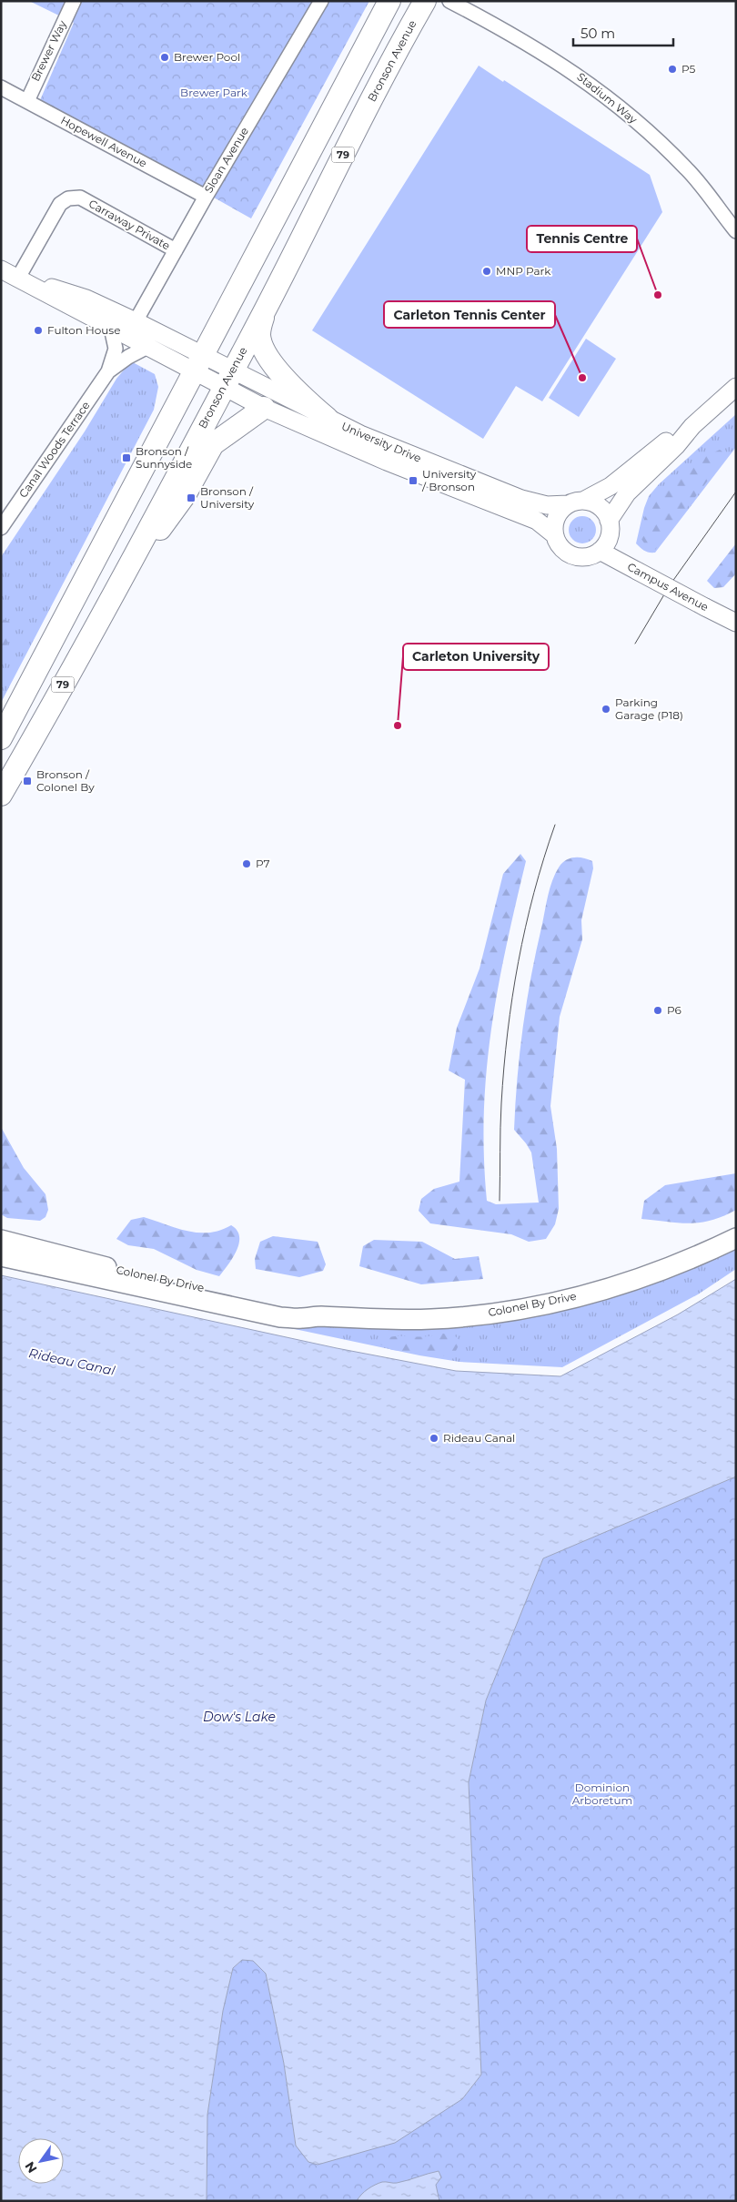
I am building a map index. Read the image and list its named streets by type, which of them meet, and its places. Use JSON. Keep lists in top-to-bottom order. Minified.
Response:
{"streets":{"main road":["Bronson Avenue","79","Colonel By Drive"],"street":["Brewer Way","Stadium Way","Hopewell Avenue","Sloan Avenue","Carraway Private","University Drive","Canal Woods Terrace","Campus Avenue"]},"crossings":[["Brewer Way","Hopewell Avenue"],["Bronson Avenue","University Drive"],["Hopewell Avenue","Sloan Avenue"],["Sloan Avenue","Carraway Private"],["University Drive","Campus Avenue"]],"water":["Rideau Canal","Dow's Lake"],"parks":["Brewer Park","Dominion Arboretum"],"places":{"other":["Brewer Pool","P5","MNP Park","Tennis Centre","Fulton House","Carleton Tennis Center","Parking Garage (P18)","Carleton University","P7","P6","Rideau Canal"],"transit":["Bronson / Sunnyside","University / Bronson","Bronson / University","Bronson / Colonel By"]},"scale_bar":"50 m","north":"bottom left"}
